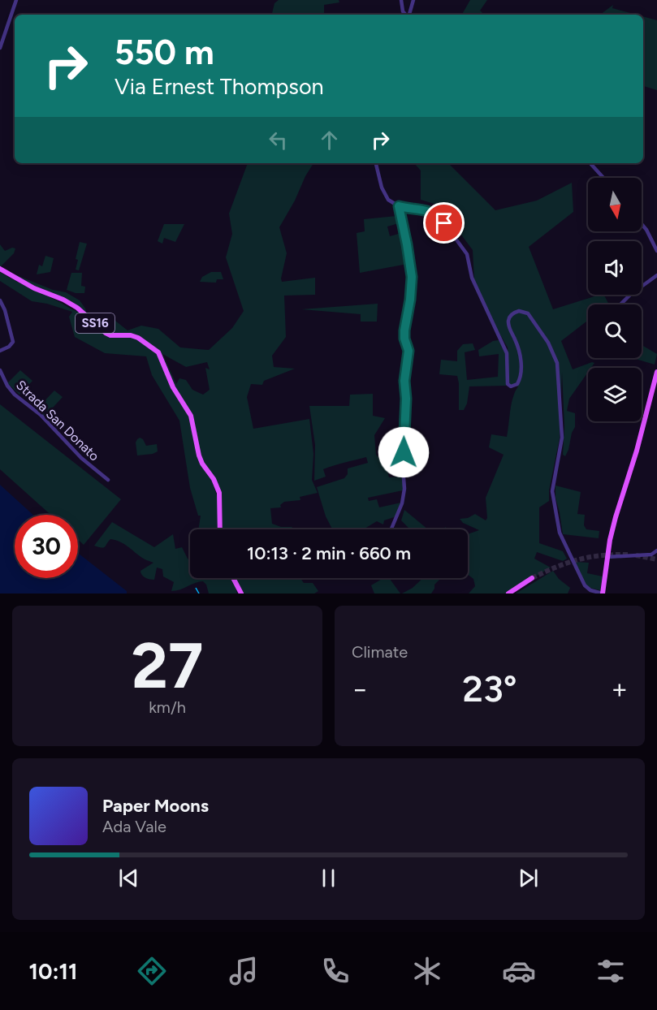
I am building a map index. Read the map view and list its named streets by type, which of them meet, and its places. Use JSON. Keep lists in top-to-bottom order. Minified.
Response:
{"streets":{"main road":["SS16"],"street":["Strada San Donato"]},"north":"bottom","page":{"turn":["550 m","Via Ernest Thompson"],"limit":"30","trip":"10:13 · 2 min · 660 m","tile":[["27","km/h"],"Climate"],"heat":["−","23°","+"],"song":["Paper Moons","Ada Vale"],"tabs":"10:11"}}
